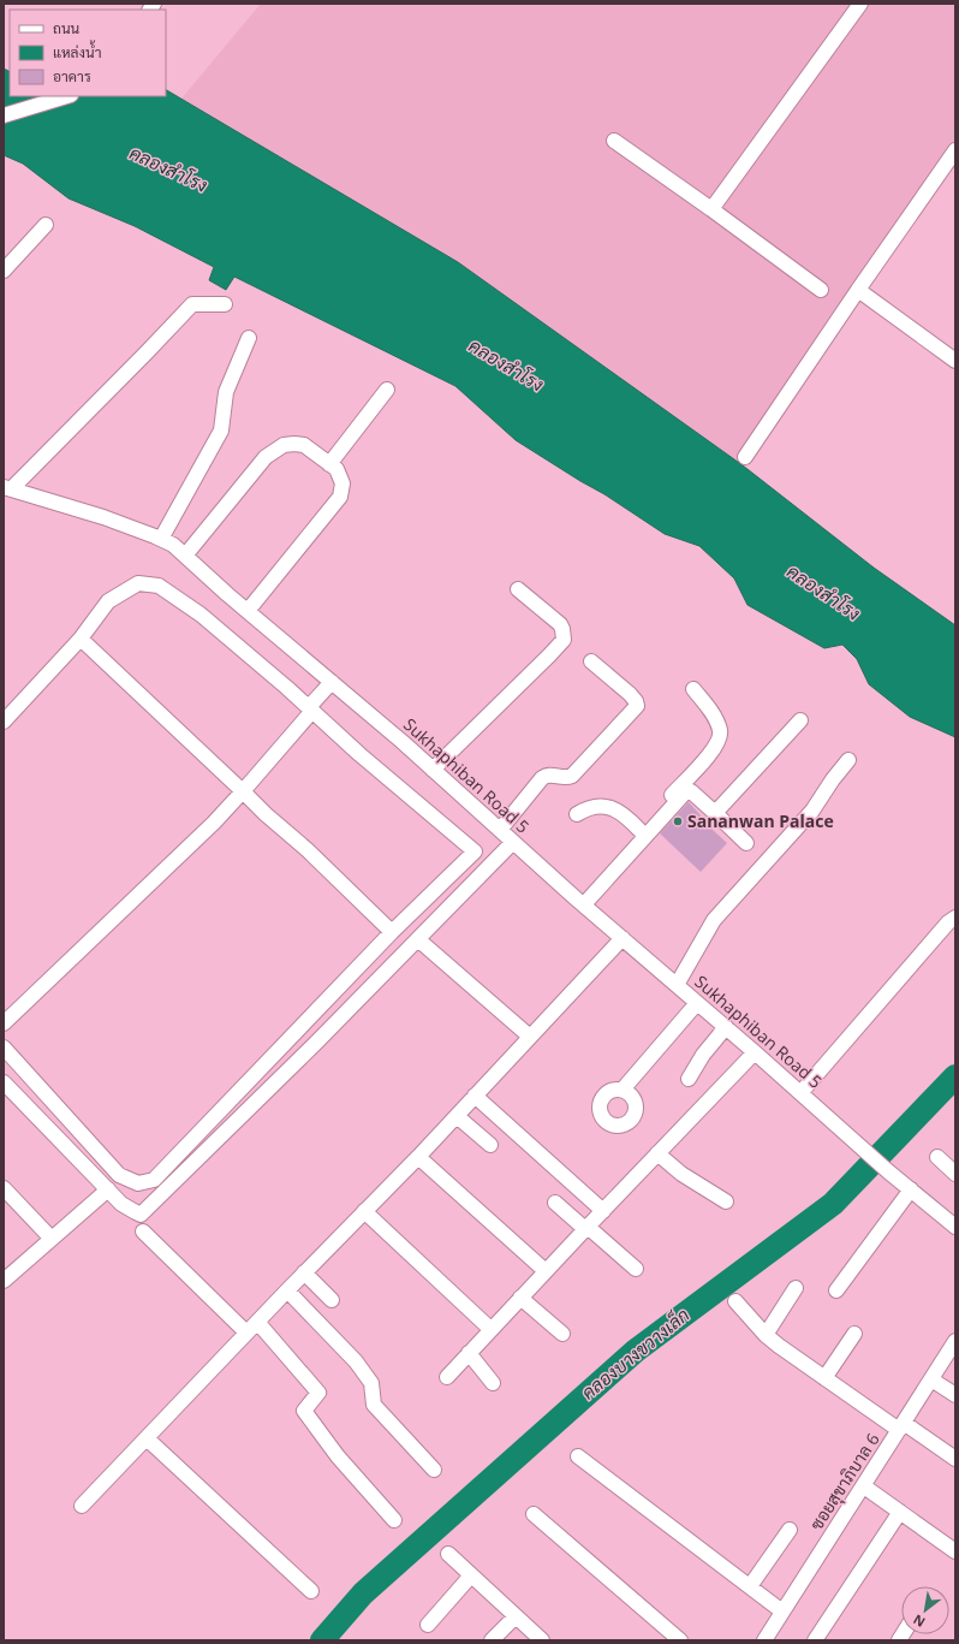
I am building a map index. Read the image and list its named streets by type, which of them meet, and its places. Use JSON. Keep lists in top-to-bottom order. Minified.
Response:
{"streets":{"street":["Sukhaphiban Road 5","ซอยสุขาภิบาล 6"]},"water":["คลองสำโรง","คลองบางขวางเล็ก"],"places":["Sananwan Palace"],"legend":["ถนน","แหล่งน้ำ","อาคาร"],"north":"bottom left"}
